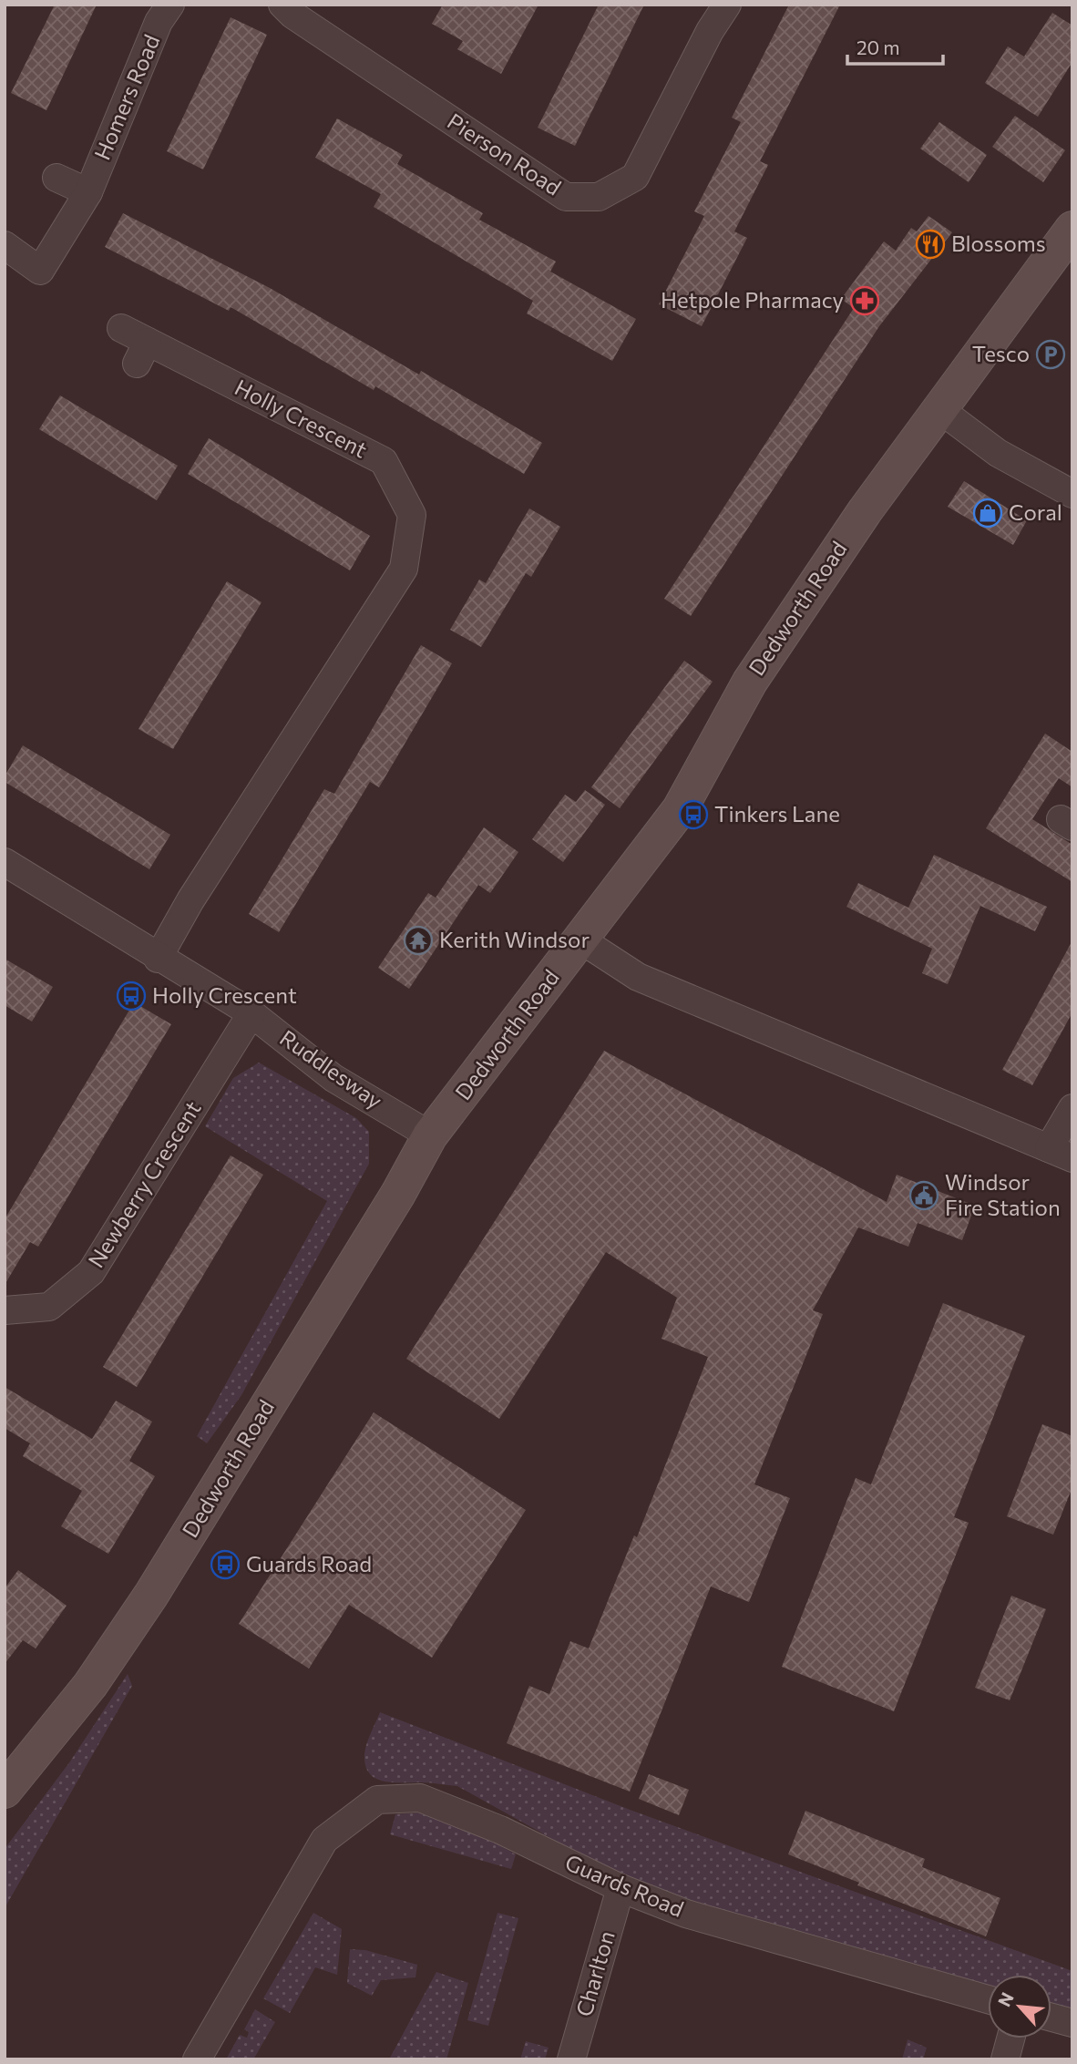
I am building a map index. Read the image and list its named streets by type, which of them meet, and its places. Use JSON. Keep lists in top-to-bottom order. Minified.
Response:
{"streets":{"main road":["Dedworth Road"],"street":["Homers Road","Pierson Road","Holly Crescent","Ruddlesway","Newberry Crescent","Guards Road","Charlton"]},"crossings":[["Holly Crescent","Ruddlesway"],["Dedworth Road","Ruddlesway"],["Ruddlesway","Newberry Crescent"],["Guards Road","Charlton"]],"places":{"restaurant":["Blossoms"],"pharmacy":["Hetpole Pharmacy"],"parking":["Tesco"],"shop":["Coral"],"bus stop":["Tinkers Lane","Holly Crescent","Guards Road"],"temple":["Kerith Windsor"],"public building":["Windsor Fire Station"]},"scale_bar":"20 m","north":"top left"}
